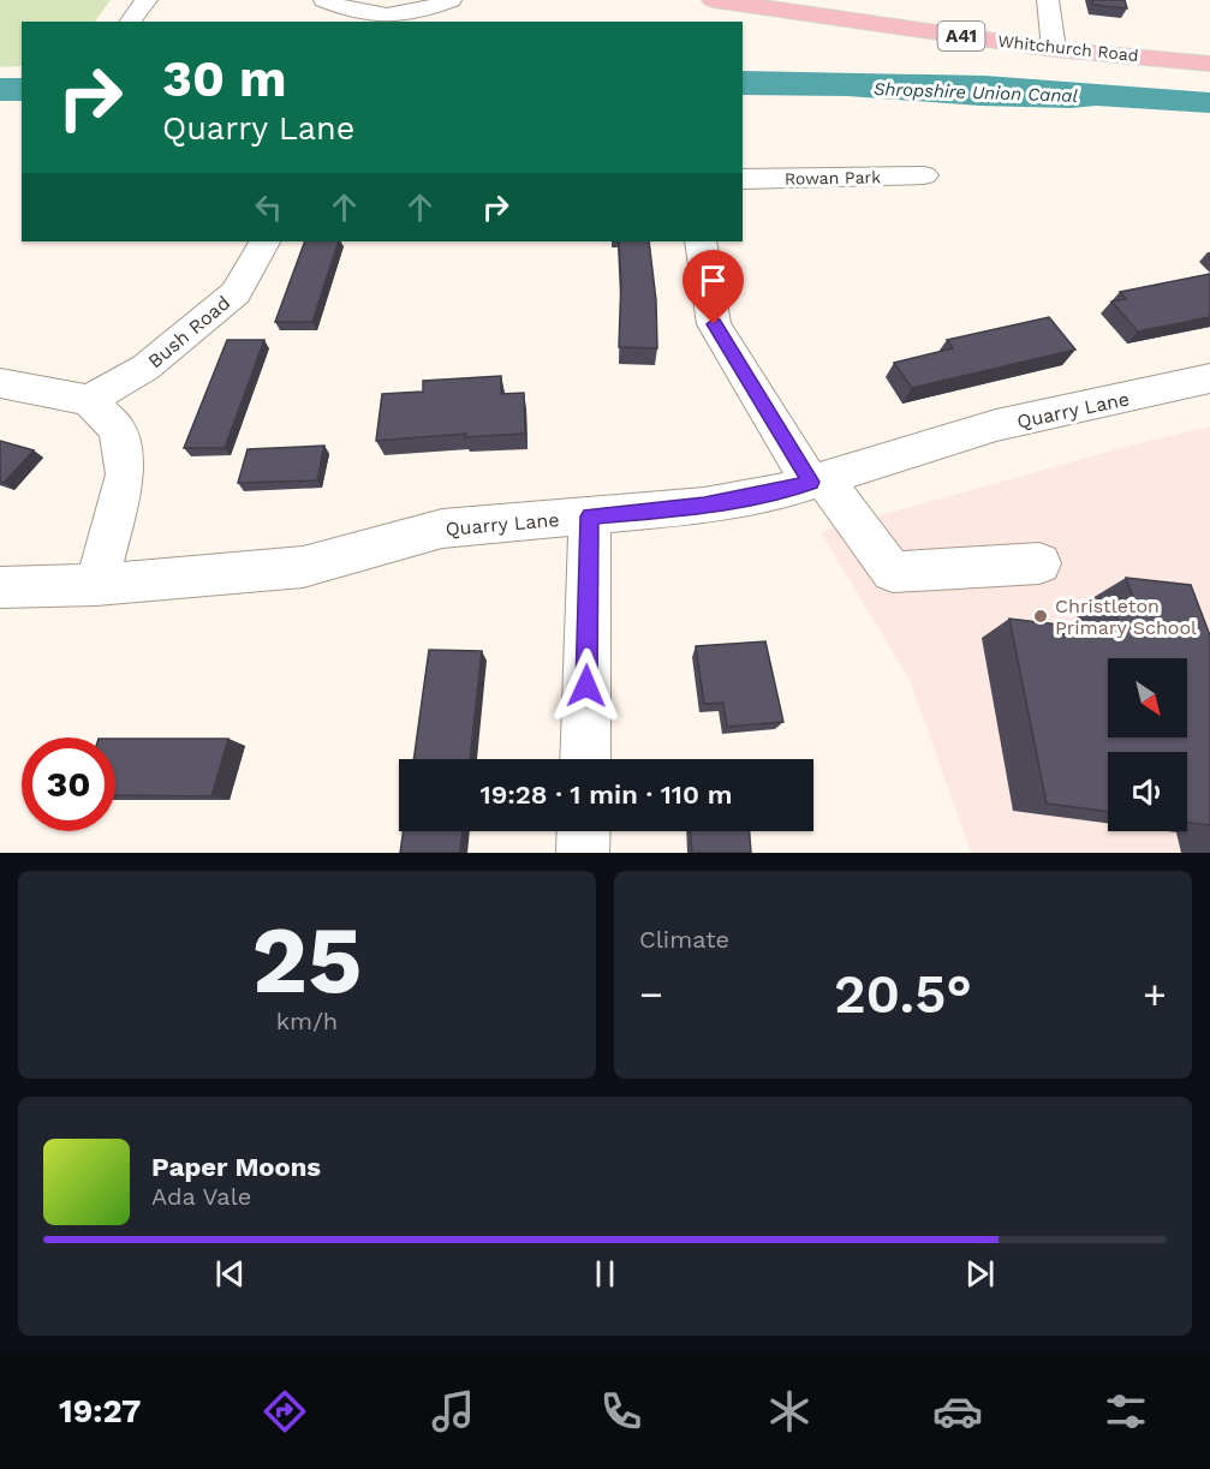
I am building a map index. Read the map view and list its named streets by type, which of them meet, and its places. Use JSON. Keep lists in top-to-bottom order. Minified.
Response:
{"streets":{"highway":["A41","Whitchurch Road"],"street":["Rowan Park","Bush Road","Quarry Lane"]},"water":["Shropshire Union Canal"],"places":["Christleton Primary School"],"north":"bottom right","page":{"turn":["30 m","Quarry Lane"],"limit":"30","trip":"19:28 · 1 min · 110 m","tile":[["25","km/h"],"Climate"],"heat":["−","20.5°","+"],"song":["Paper Moons","Ada Vale"],"tabs":"19:27"}}
